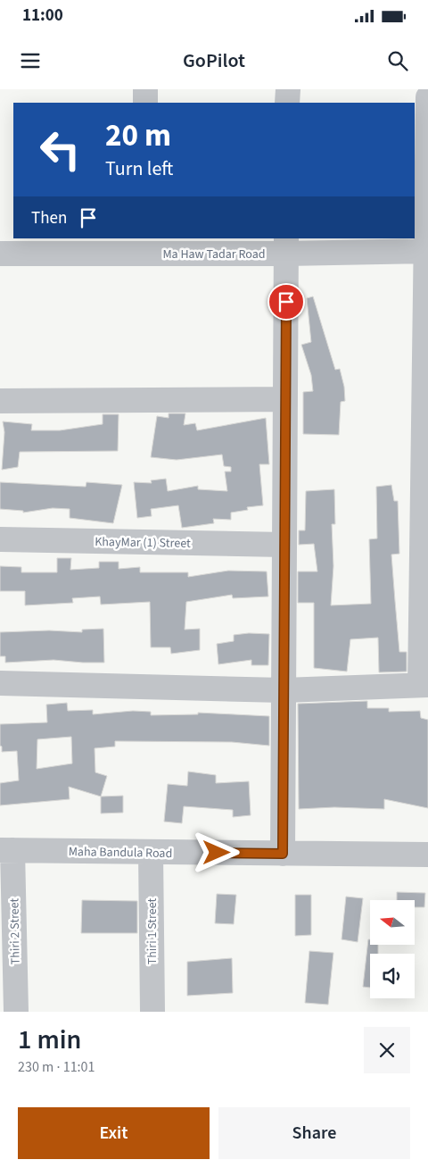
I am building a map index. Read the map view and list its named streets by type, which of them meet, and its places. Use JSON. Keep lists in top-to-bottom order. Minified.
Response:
{"streets":{"street":["Ma Haw Tadar Road","KhayMar (1) Street","Maha Bandula Road","Thiri 2 Street","Thiri 1 Street"]},"crossings":[["Maha Bandula Road","Thiri 2 Street"],["Maha Bandula Road","Thiri 1 Street"]],"north":"left","page":{"status":"11:00","header":"GoPilot","turn":["20 m","Turn left"],"then":"Then","heading":["1 min","230 m · 11:01"],"buttons":["Exit","Share"]}}
